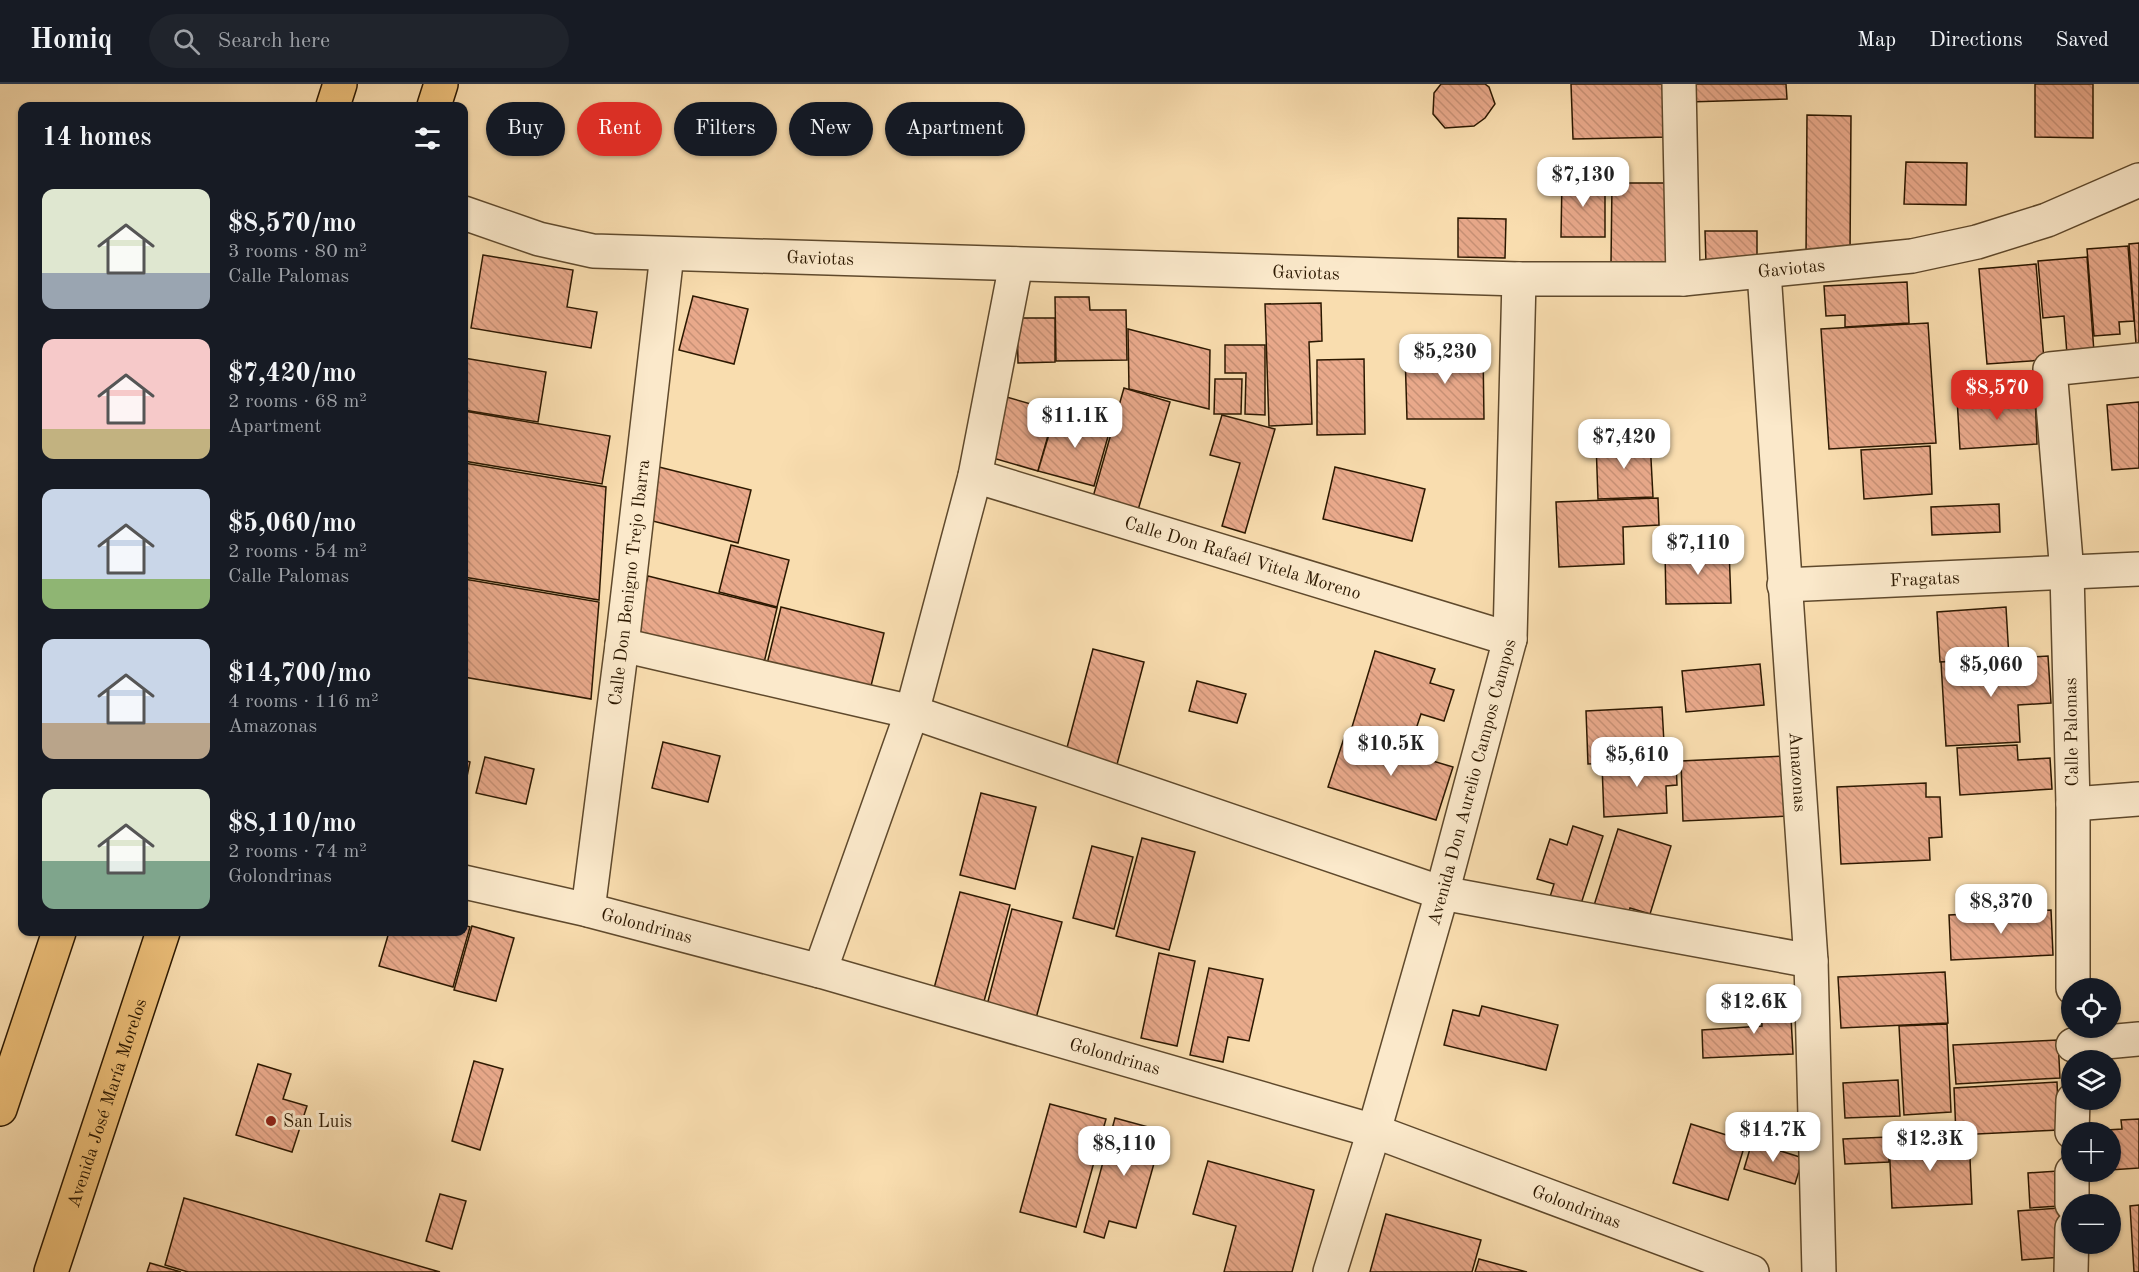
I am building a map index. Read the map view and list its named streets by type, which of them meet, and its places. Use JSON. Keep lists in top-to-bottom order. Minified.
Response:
{"streets":{"highway":["Avenida José María Morelos"],"street":["Gaviotas","Calle Don Rafaél Vitela Moreno","Fragatas","Calle Don Benigno Trejo Ibarra","Calle Palomas","Amazonas","Avenida Don Aurelio Campos Campos","Golondrinas"]},"crossings":[["Gaviotas","Calle Don Benigno Trejo Ibarra"],["Gaviotas","Amazonas"],["Gaviotas","Avenida Don Aurelio Campos Campos"],["Calle Don Rafaél Vitela Moreno","Avenida Don Aurelio Campos Campos"],["Fragatas","Calle Palomas"],["Fragatas","Amazonas"],["Calle Don Benigno Trejo Ibarra","Golondrinas"],["Avenida Don Aurelio Campos Campos","Golondrinas"]],"places":["San Luis"],"page":{"header":"Homiq","search":"Search here","nav":["Map","Directions","Saved"],"chip":["Buy","Rent","Filters","New","Apartment"],"heading":"14 homes","price":["$7,130","$5,230","$8,570","$11.1K","$7,420","$7,110","$5,060","$10.5K","$5,610","$8,370","$12.6K","$14.7K","$12.3K","$8,110"],"list":[{"name":"$8,570/mo","note":"3 rooms · 80 m² · Calle Palomas"},{"name":"$7,420/mo","note":"2 rooms · 68 m² · Apartment"},{"name":"$5,060/mo","note":"2 rooms · 54 m² · Calle Palomas"},{"name":"$14,700/mo","note":"4 rooms · 116 m² · Amazonas"},{"name":"$8,110/mo","note":"2 rooms · 74 m² · Golondrinas"}],"map_buttons":["+","−"]}}
